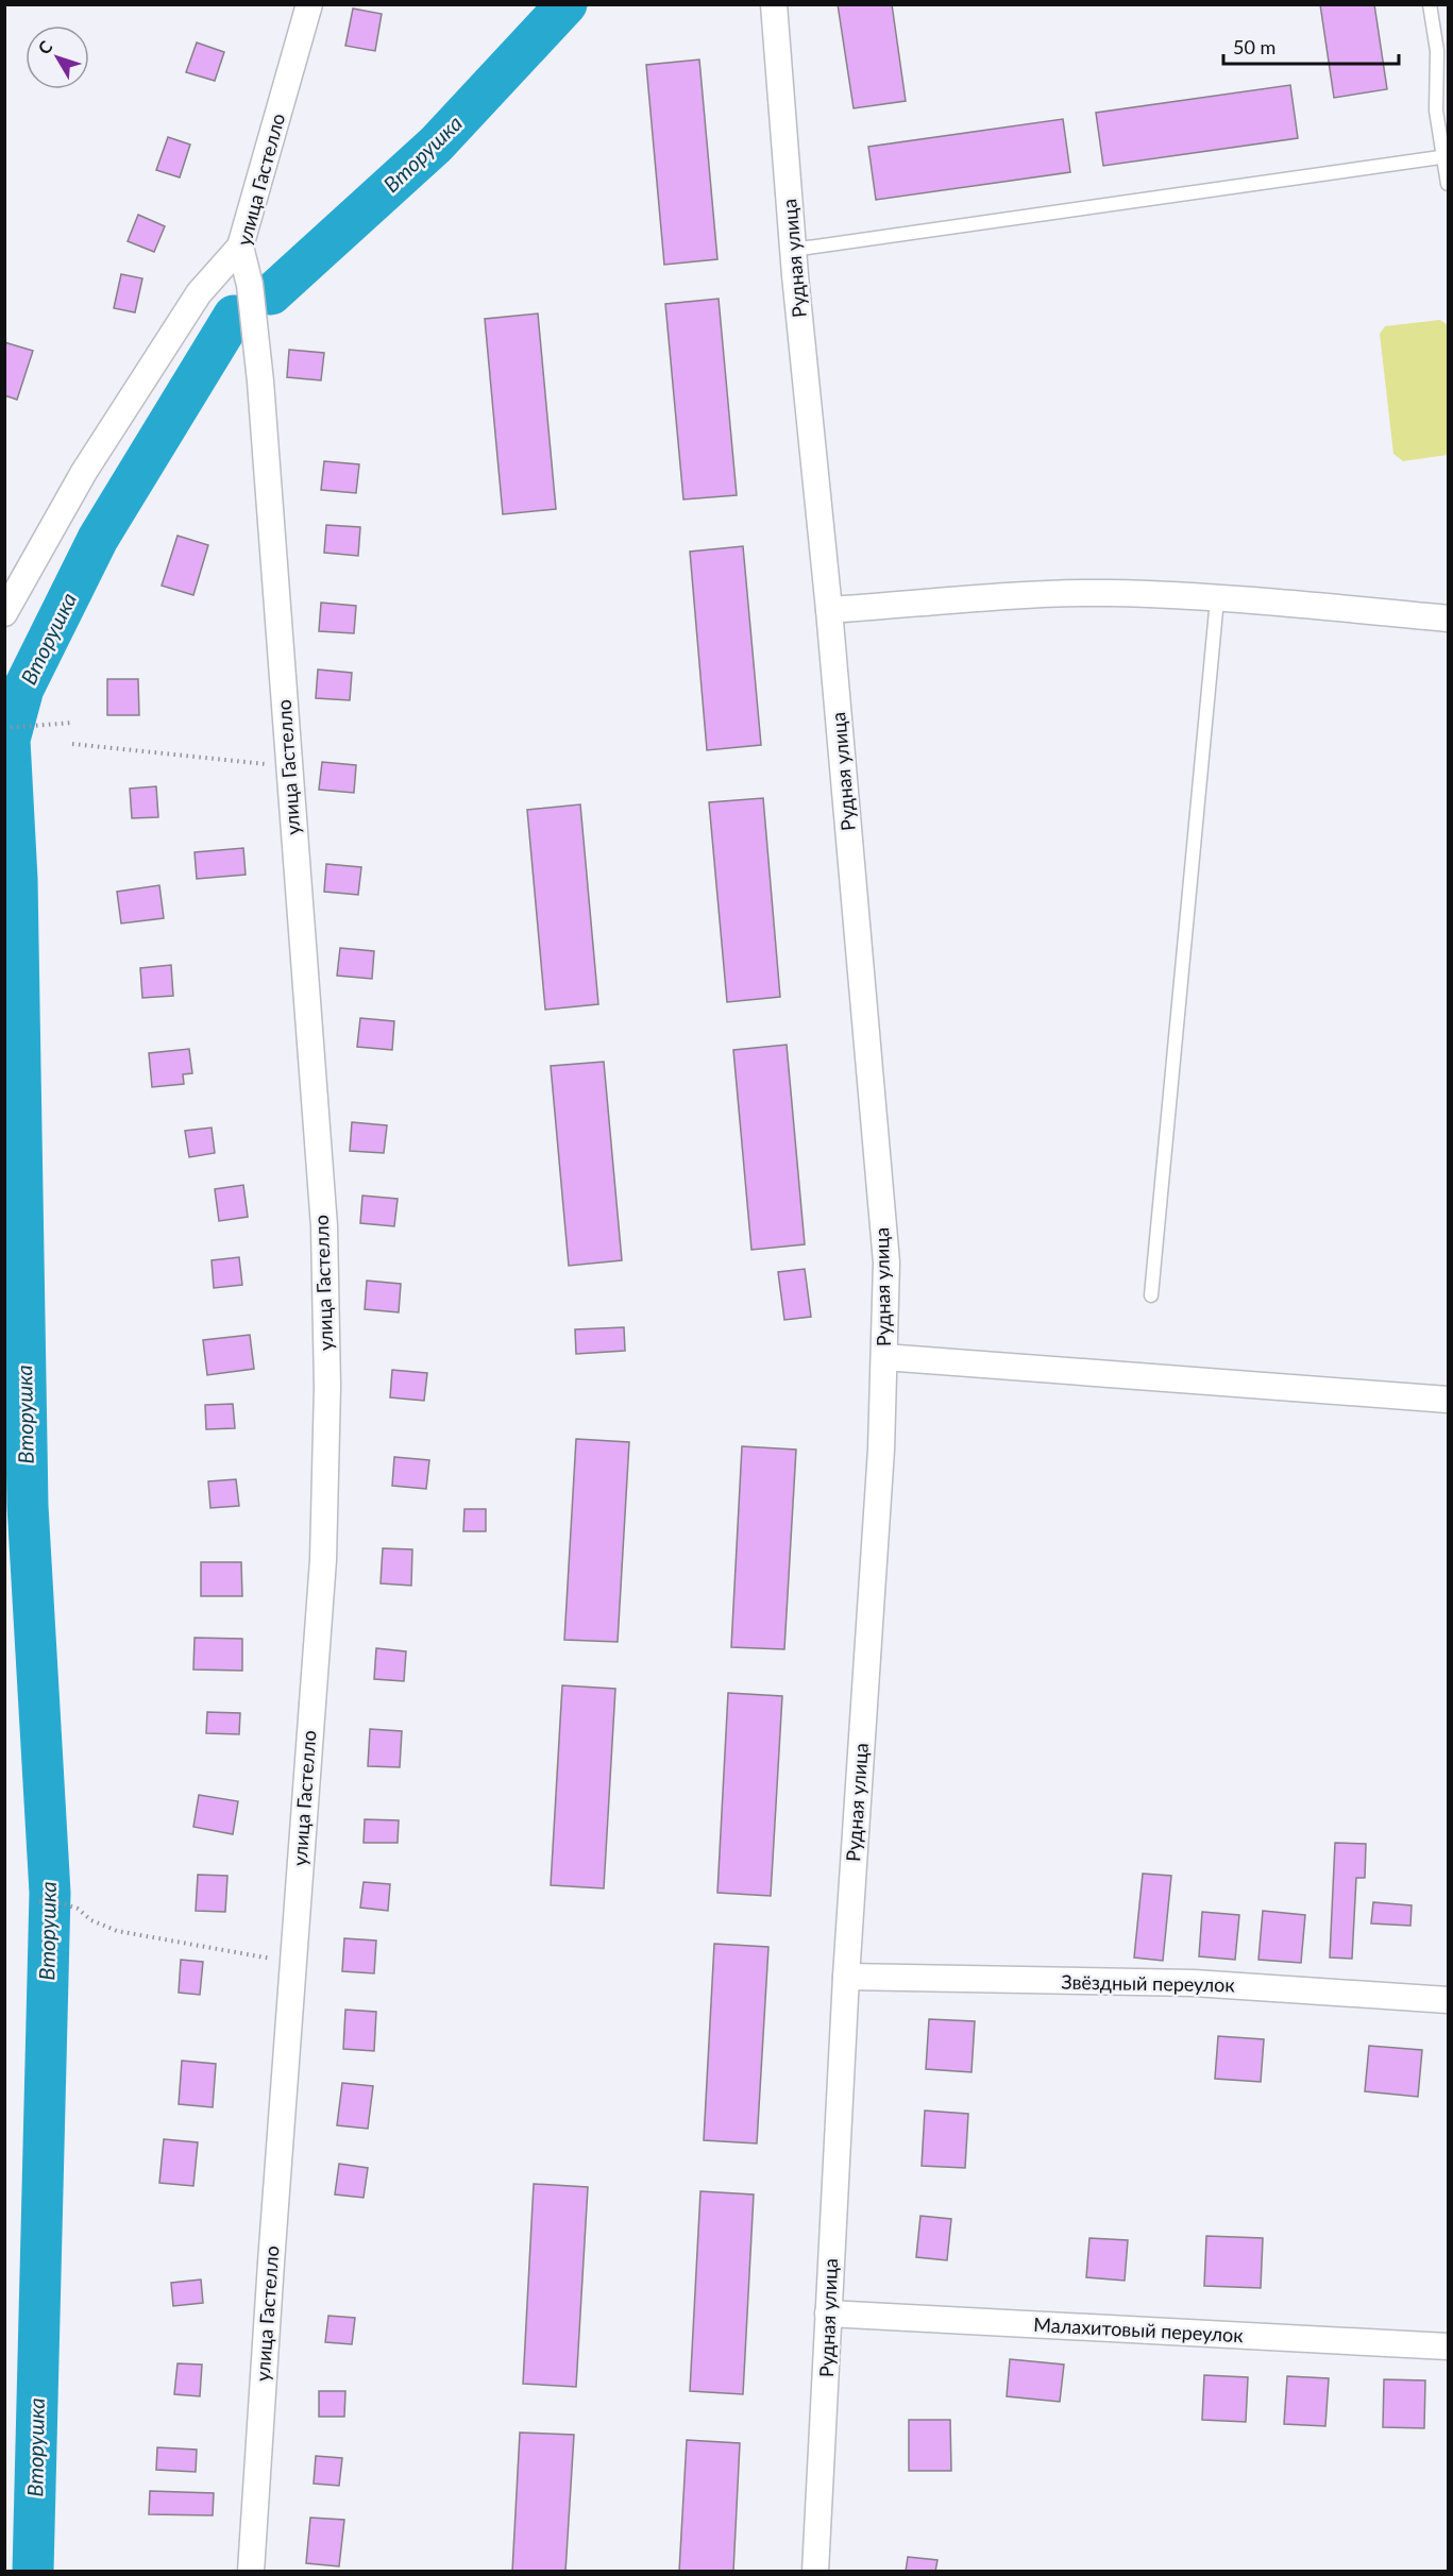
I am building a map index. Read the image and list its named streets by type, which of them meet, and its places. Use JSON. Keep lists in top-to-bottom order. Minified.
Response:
{"streets":{"street":["улица Гастелло","Рудная улица","Звёздный переулок","Малахитовый переулок"]},"crossings":[["Рудная улица","Звёздный переулок"],["Рудная улица","Малахитовый переулок"]],"water":["Вторушка"],"scale_bar":"50 m","north":"top left"}
